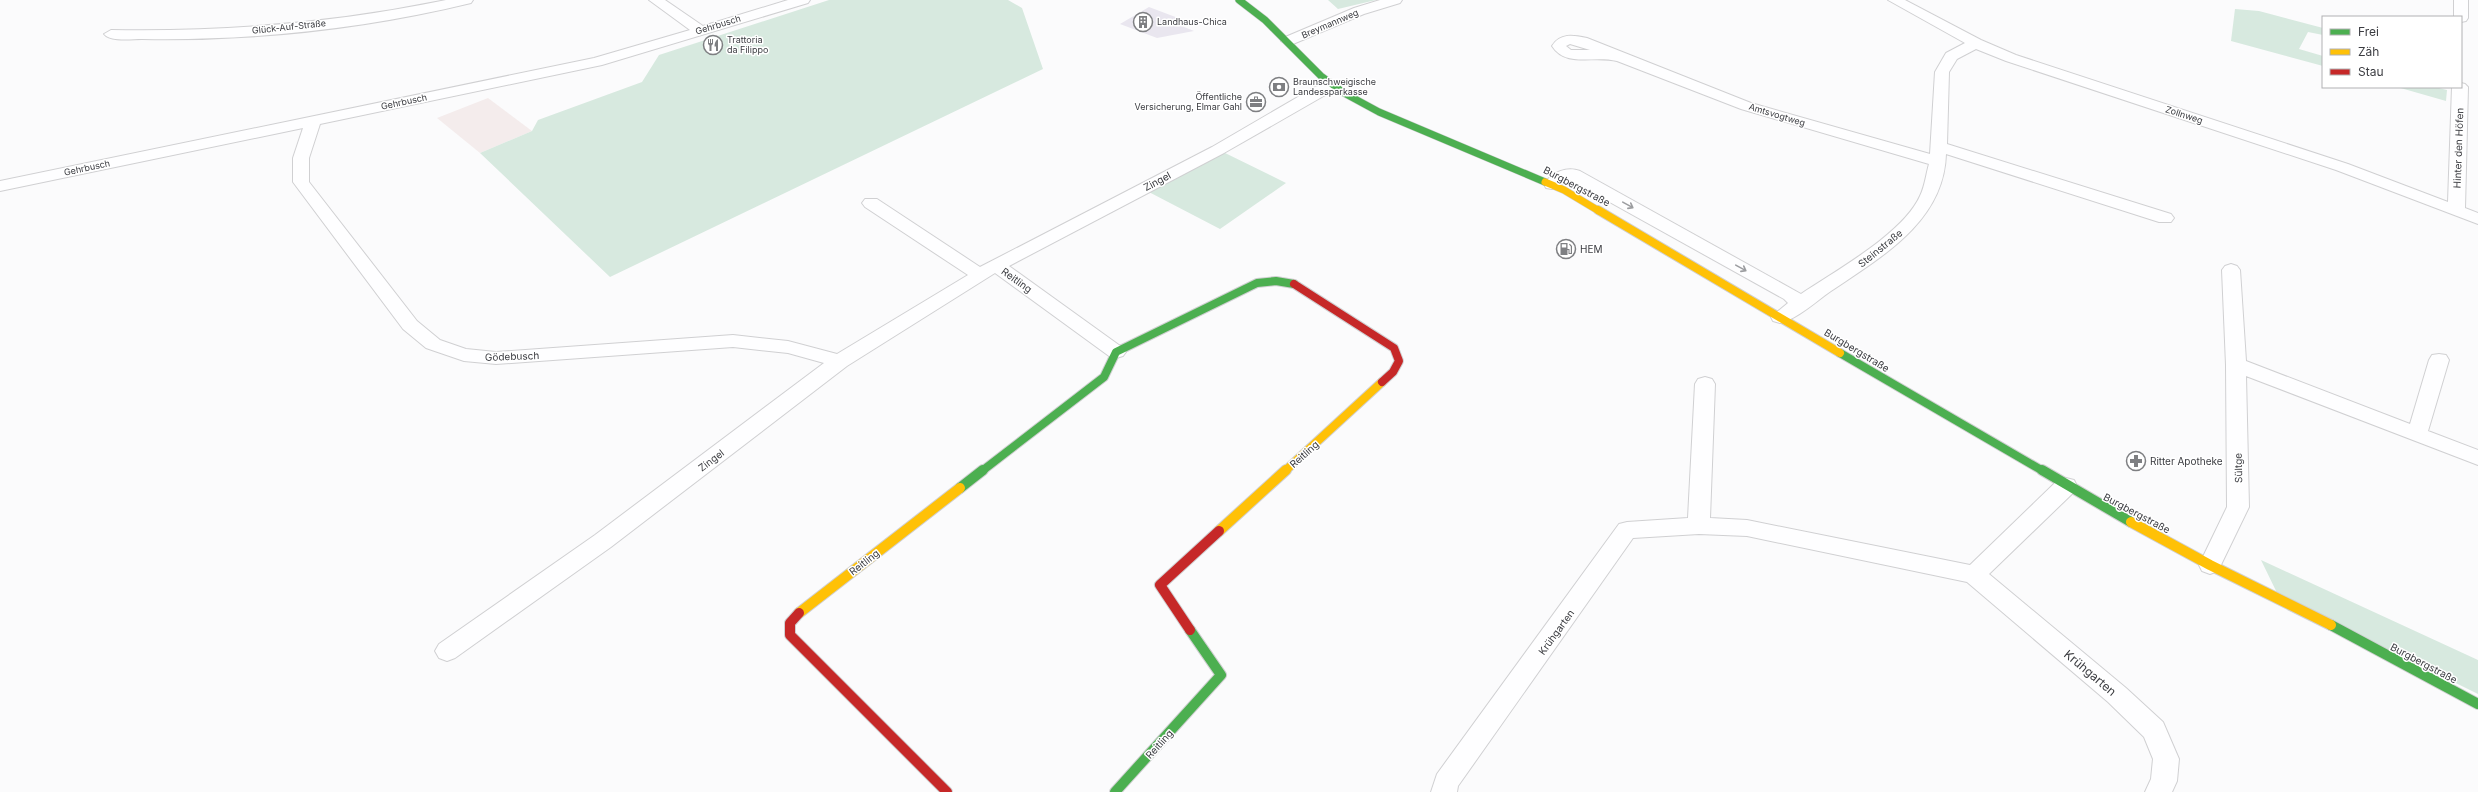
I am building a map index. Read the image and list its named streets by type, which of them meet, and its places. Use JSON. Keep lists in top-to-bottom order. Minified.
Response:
{"streets":{"street":["Breymannweg","Gehrbusch","Glück-Auf-Straße","Amtsvogtweg","Zollnweg","Hinter den Höfen","Zingel","Burgbergstraße","Steinstraße","Reitling","Gödebusch","Sültge","Krühgarten"]},"crossings":[["Breymannweg","Burgbergstraße"],["Gehrbusch","Gödebusch"],["Amtsvogtweg","Steinstraße"],["Zollnweg","Hinter den Höfen"],["Zollnweg","Steinstraße"],["Zingel","Burgbergstraße"],["Zingel","Reitling"],["Zingel","Gödebusch"],["Burgbergstraße","Steinstraße"],["Burgbergstraße","Sültge"]],"places":{"building":["Landhaus-Chica"],"restaurant":["Trattoria da Filippo"],"bank":["Braunschweigische Landessparkasse"],"office":["Öffentliche Versicherung, Elmar Gahl"],"fuel station":["HEM"],"pharmacy":["Ritter Apotheke"]},"legend":["Frei","Zäh","Stau"]}
